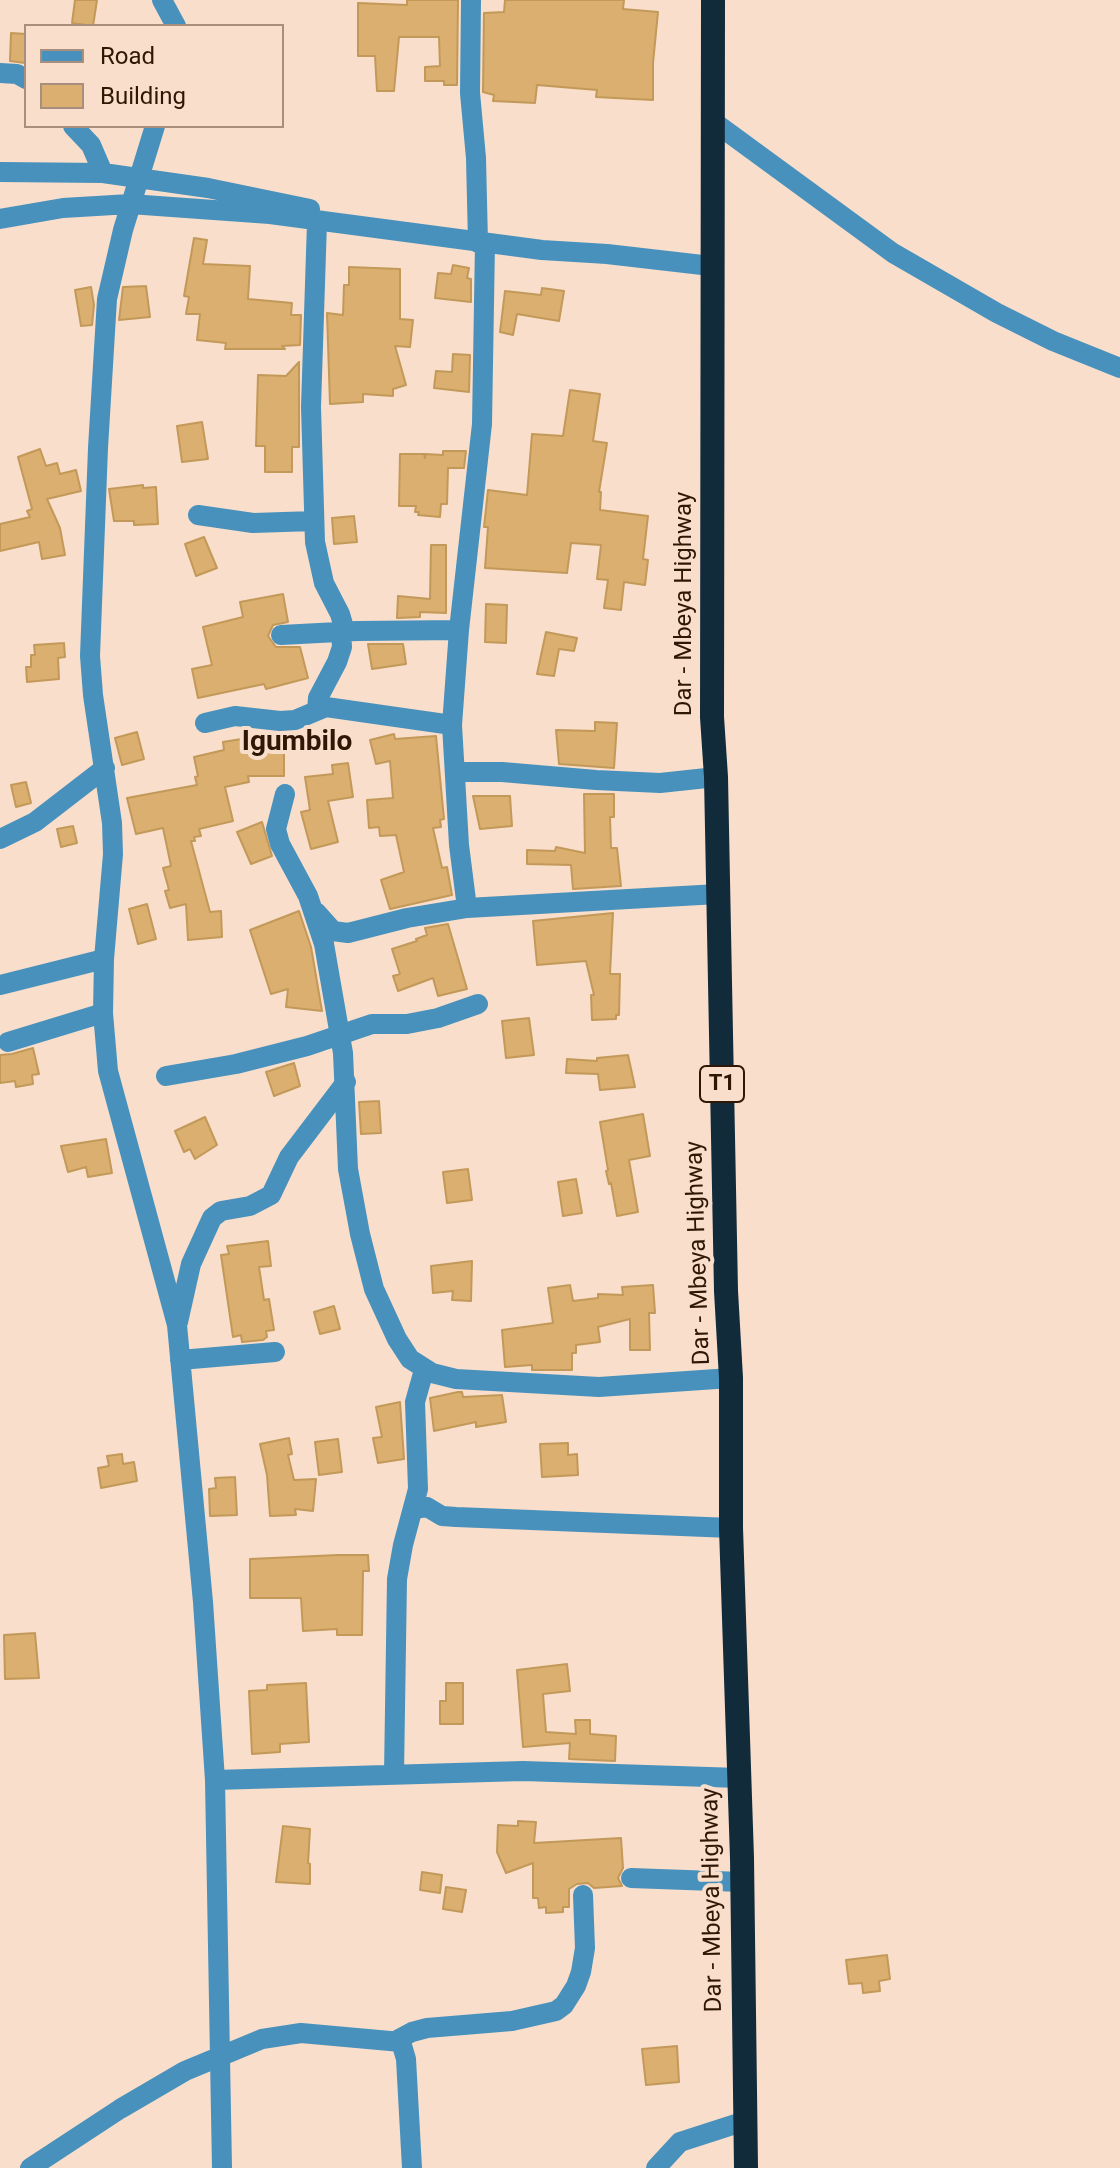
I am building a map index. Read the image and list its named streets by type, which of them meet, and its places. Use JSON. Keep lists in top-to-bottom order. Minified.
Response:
{"streets":{"highway":["Dar - Mbeya Highway","T1"]},"districts":["Igumbilo"],"legend":["Road","Building"]}
